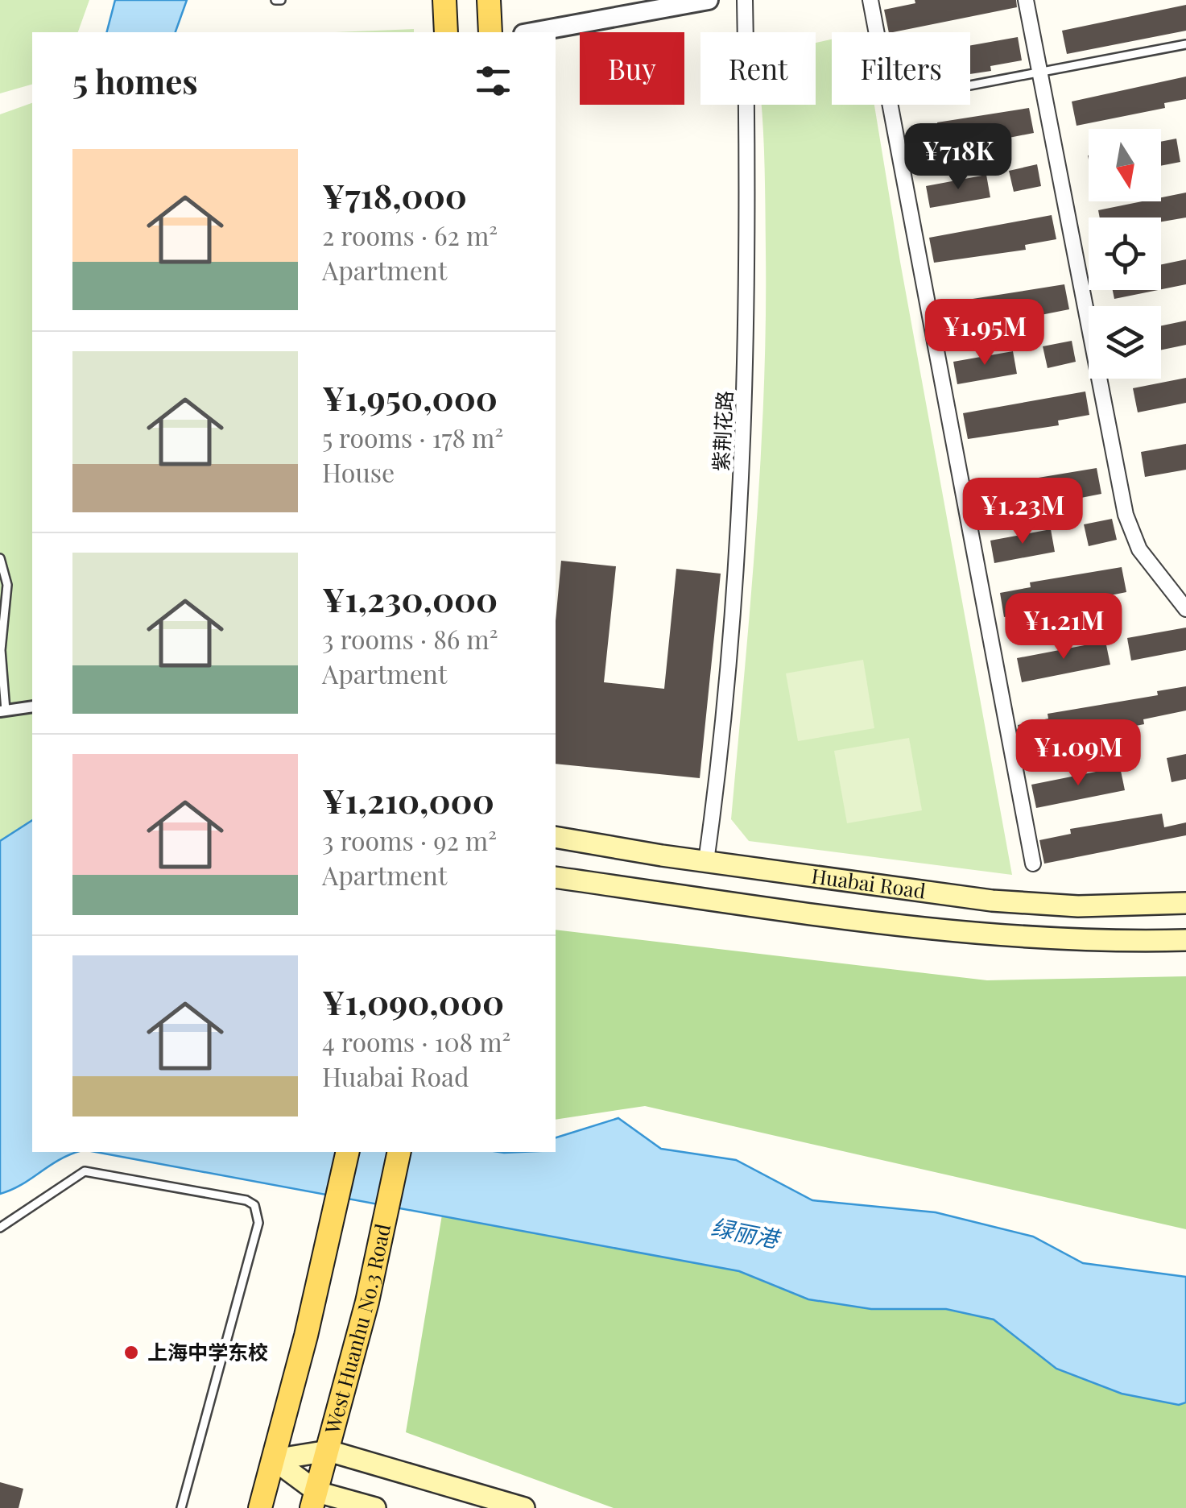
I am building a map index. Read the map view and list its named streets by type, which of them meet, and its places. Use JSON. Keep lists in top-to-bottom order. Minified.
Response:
{"streets":{"main road":["Huabai Road","West Huanhu No.3 Road"],"street":["紫荆花路"]},"crossings":[["紫荆花路","Huabai Road"]],"water":["绿丽港"],"places":["上海中学东校"],"north":"bottom","page":{"chip":["Buy","Rent","Filters"],"heading":"5 homes","price":["¥718K","¥1.95M","¥1.23M","¥1.21M","¥1.09M"],"list":[{"name":"¥718,000","note":"2 rooms · 62 m² · Apartment"},{"name":"¥1,950,000","note":"5 rooms · 178 m² · House"},{"name":"¥1,230,000","note":"3 rooms · 86 m² · Apartment"},{"name":"¥1,210,000","note":"3 rooms · 92 m² · Apartment"},{"name":"¥1,090,000","note":"4 rooms · 108 m² · Huabai Road"}]}}
